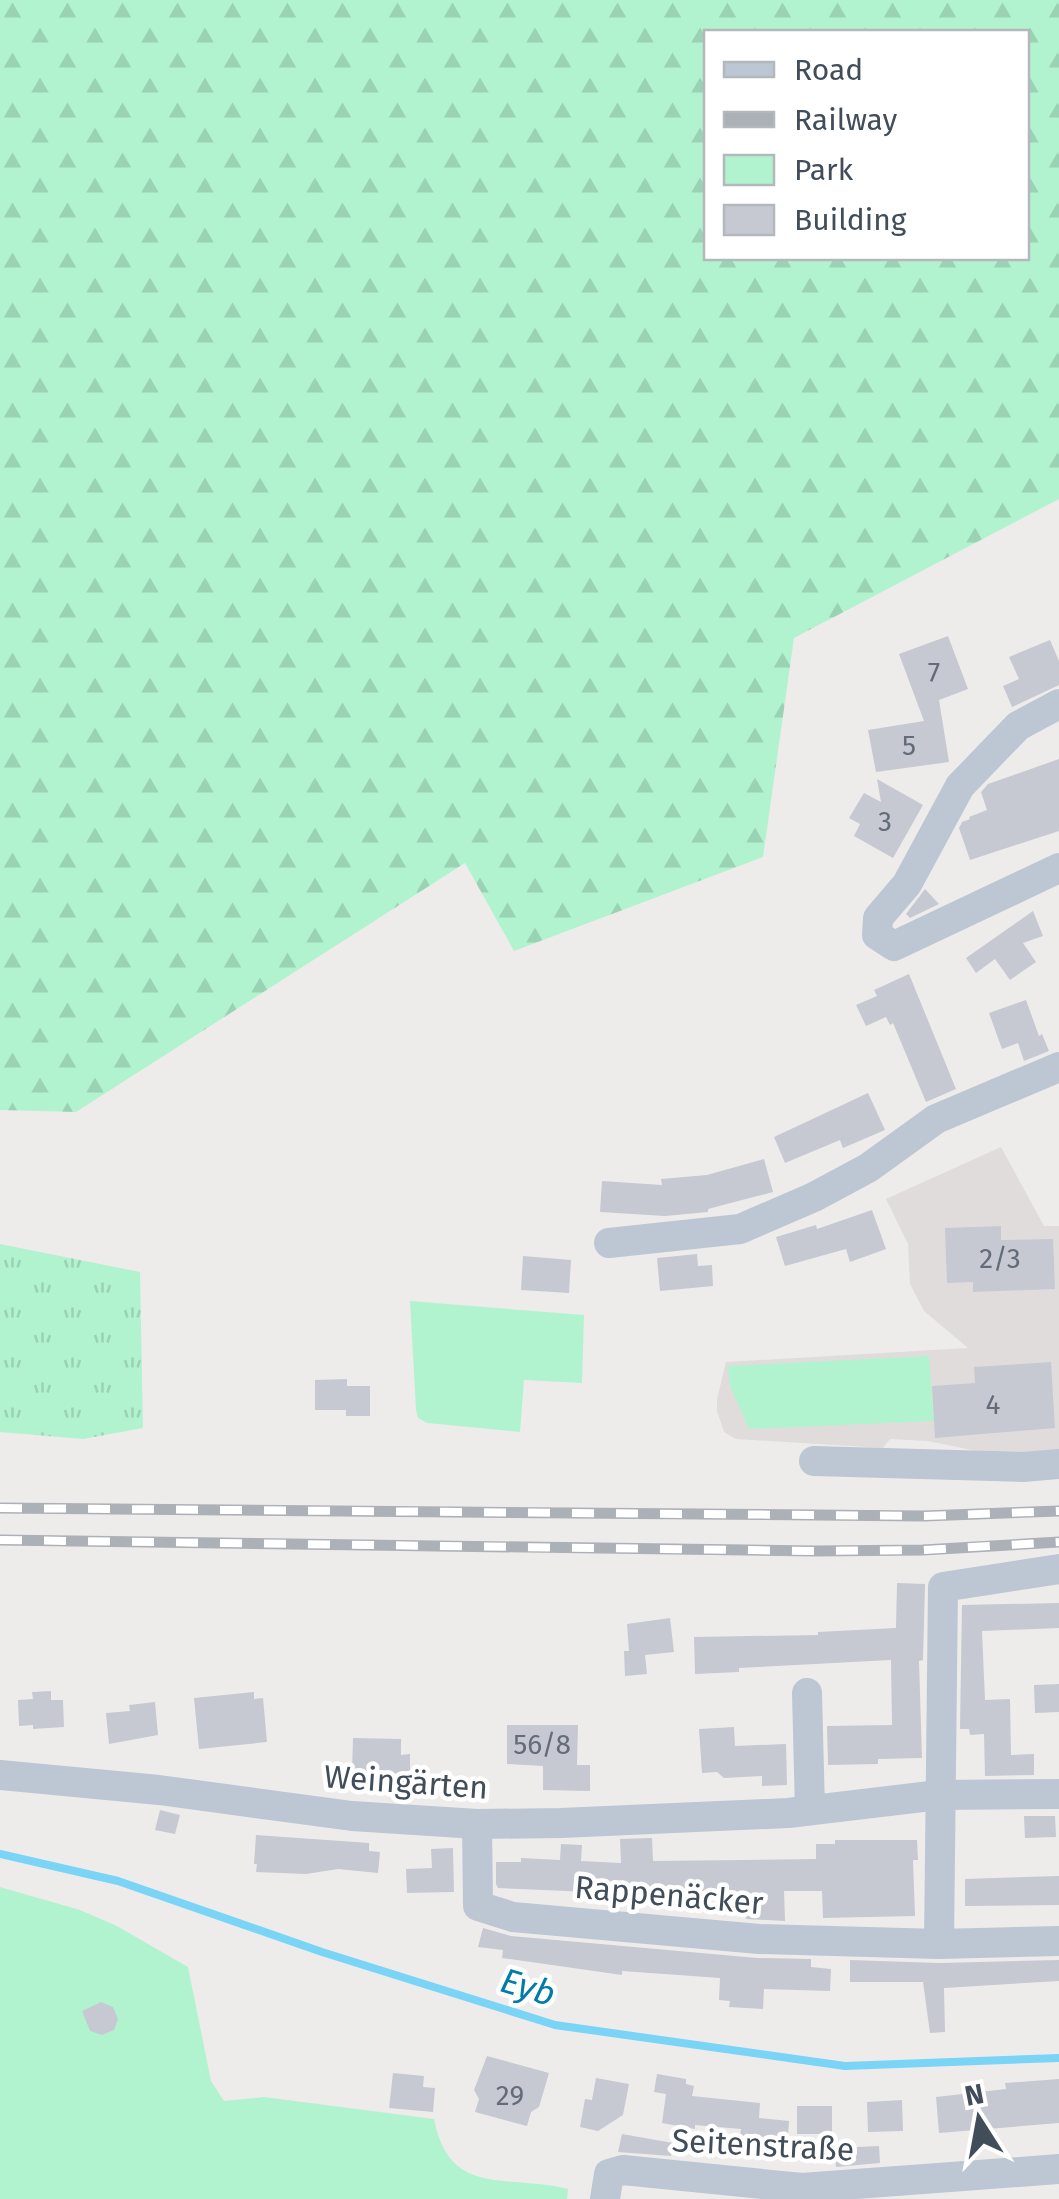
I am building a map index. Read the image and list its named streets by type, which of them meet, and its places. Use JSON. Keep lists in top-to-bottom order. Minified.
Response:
{"streets":{"street":["Weingärten","Rappenäcker","Seitenstraße"]},"crossings":[["Weingärten","Rappenäcker"]],"water":["Eyb"],"house_numbers":["7","5","3","2/3","4","56/8","29"],"legend":["Road","Railway","Park","Building"],"north":"top"}
